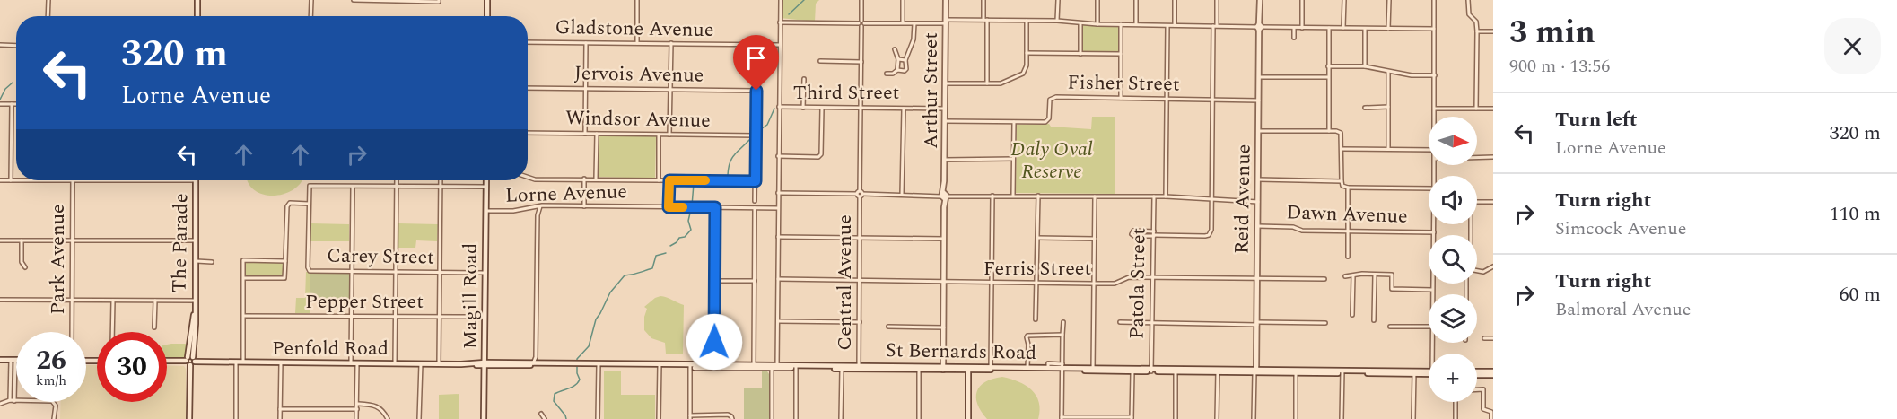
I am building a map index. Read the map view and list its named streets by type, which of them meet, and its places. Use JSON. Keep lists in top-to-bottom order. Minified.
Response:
{"streets":{"main road":["Arthur Street","Reid Avenue","The Parade","Magill Road","Penfold Road","St Bernards Road"],"street":["Gladstone Avenue","Jervois Avenue","Fisher Street","Third Street","Windsor Avenue","Lorne Avenue","Dawn Avenue","Carey Street","Park Avenue","Ferris Street","Central Avenue","Patola Street","Pepper Street"]},"crossings":[["Fisher Street","Arthur Street"],["Fisher Street","Reid Avenue"],["Arthur Street","Third Street"],["Arthur Street","Ferris Street"],["Arthur Street","St Bernards Road"],["Third Street","Central Avenue"],["Lorne Avenue","Magill Road"],["Reid Avenue","Dawn Avenue"],["Reid Avenue","Ferris Street"],["Reid Avenue","St Bernards Road"],["The Parade","Penfold Road"],["Carey Street","Magill Road"],["Ferris Street","Central Avenue"],["Ferris Street","Patola Street"],["Central Avenue","St Bernards Road"],["Patola Street","St Bernards Road"],["Magill Road","Pepper Street"],["Magill Road","Penfold Road"],["Magill Road","St Bernards Road"],["Penfold Road","St Bernards Road"]],"parks":["Daly Oval Reserve"],"north":"right","page":{"heading":["3 min","900 m · 13:56"],"turn":["320 m","Lorne Avenue"],"list":[{"name":"Turn left","note":"Lorne Avenue","value":"320 m"},{"name":"Turn right","note":"Simcock Avenue","value":"110 m"},{"name":"Turn right","note":"Balmoral Avenue","value":"60 m"}],"map_buttons":"+","speed":"26 km/h","limit":"30"}}
